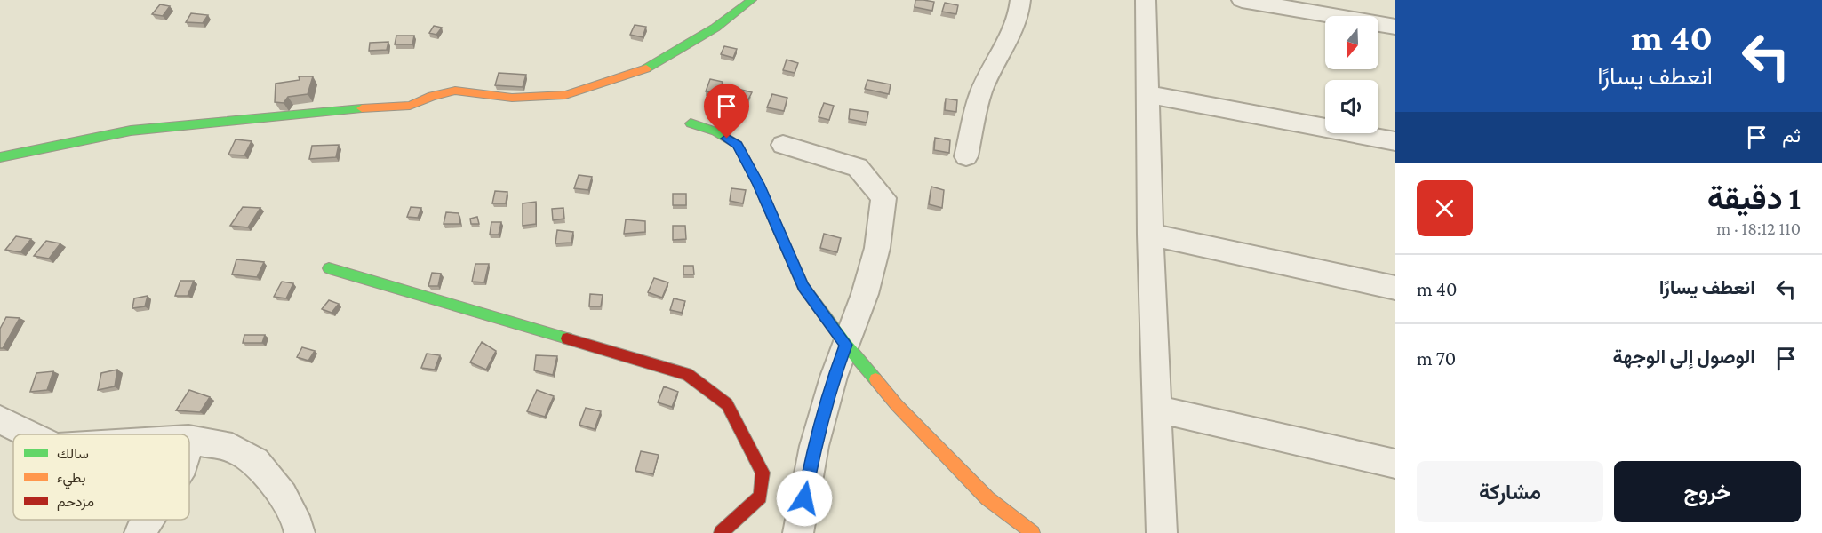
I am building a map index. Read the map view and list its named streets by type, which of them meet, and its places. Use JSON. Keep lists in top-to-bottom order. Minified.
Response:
{"legend":["سالك","بطيء","مزدحم"],"north":"bottom","page":{"turn":["40 m","انعطف يسارًا"],"then":"ثم","heading":["1 دقيقة","110 m · 18:12"],"list":[{"name":"انعطف يسارًا","value":"40 m"},{"name":"الوصول إلى الوجهة","value":"70 m"}],"buttons":["خروج","مشاركة"]}}
